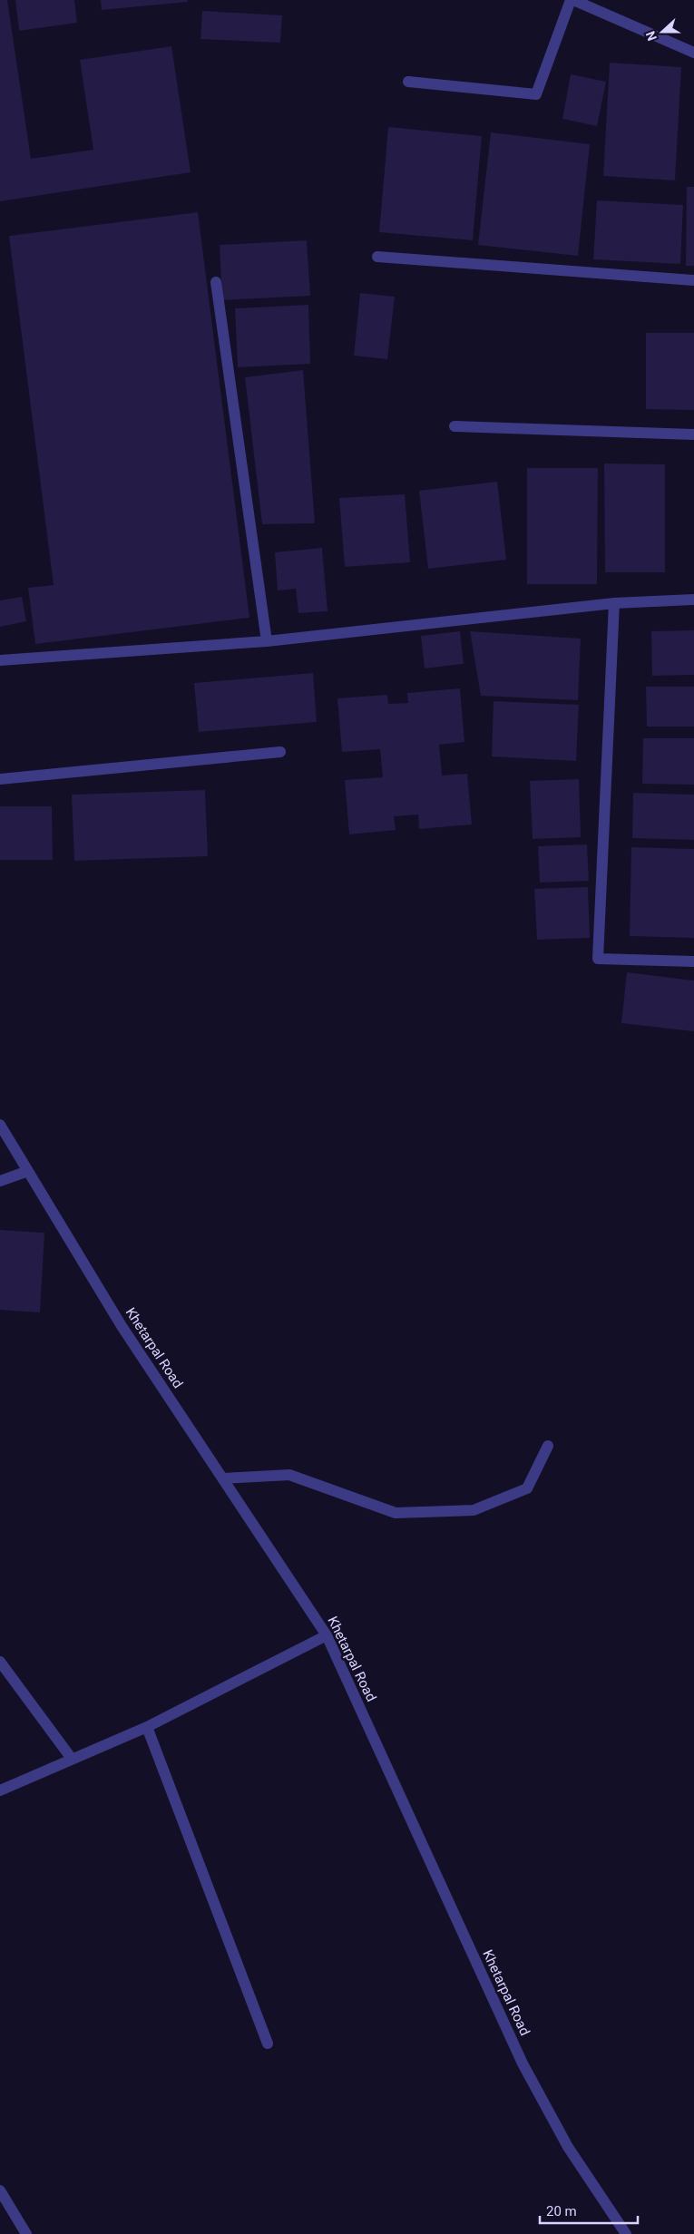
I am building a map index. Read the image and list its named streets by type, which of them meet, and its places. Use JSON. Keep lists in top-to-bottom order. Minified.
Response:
{"streets":{"street":["Khetarpal Road"]},"scale_bar":"20 m","north":"left"}
